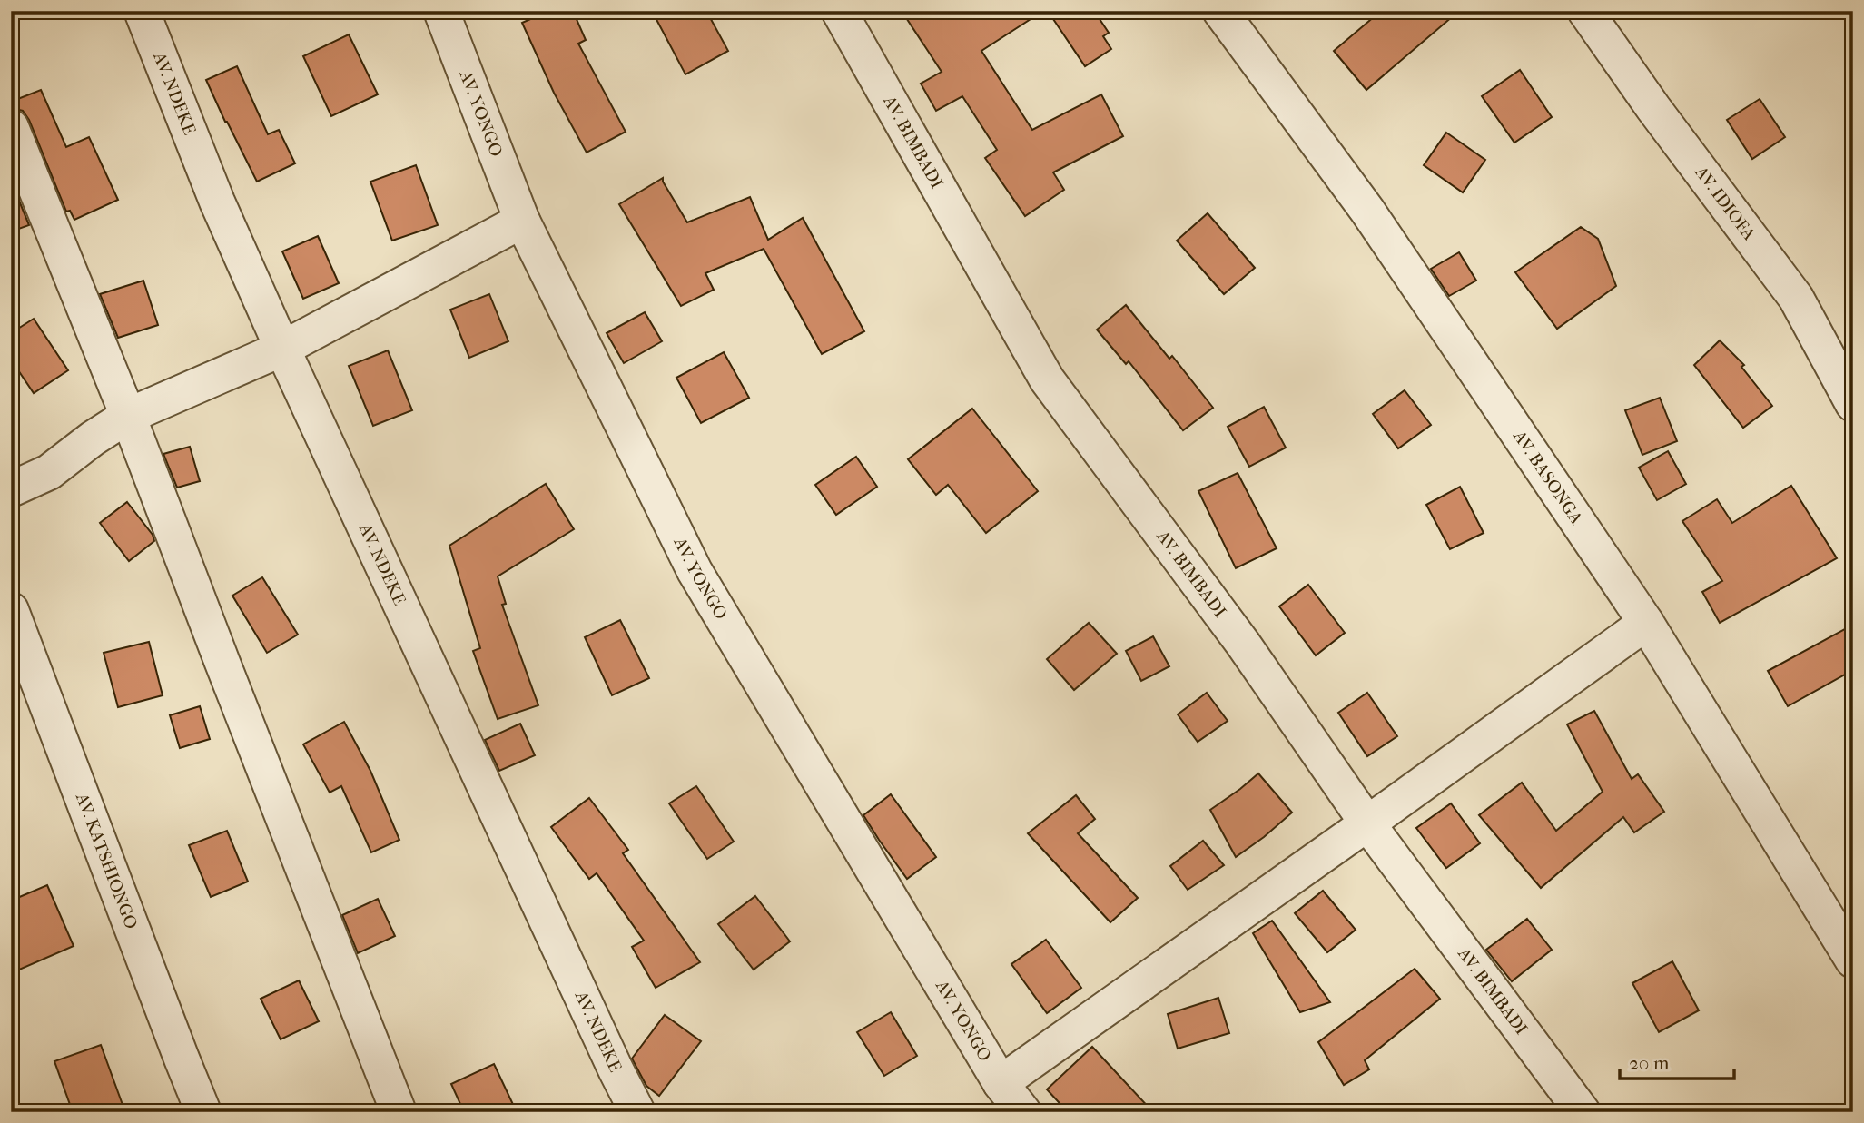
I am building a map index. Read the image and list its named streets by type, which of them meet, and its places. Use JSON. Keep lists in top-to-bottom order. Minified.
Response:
{"streets":{"street":["AV. NDEKE","AV. YONGO","AV. BIMBADI","AV. IDIOFA","AV. BASONGA","AV. KATSHIONGO"]},"scale_bar":"20 m"}
